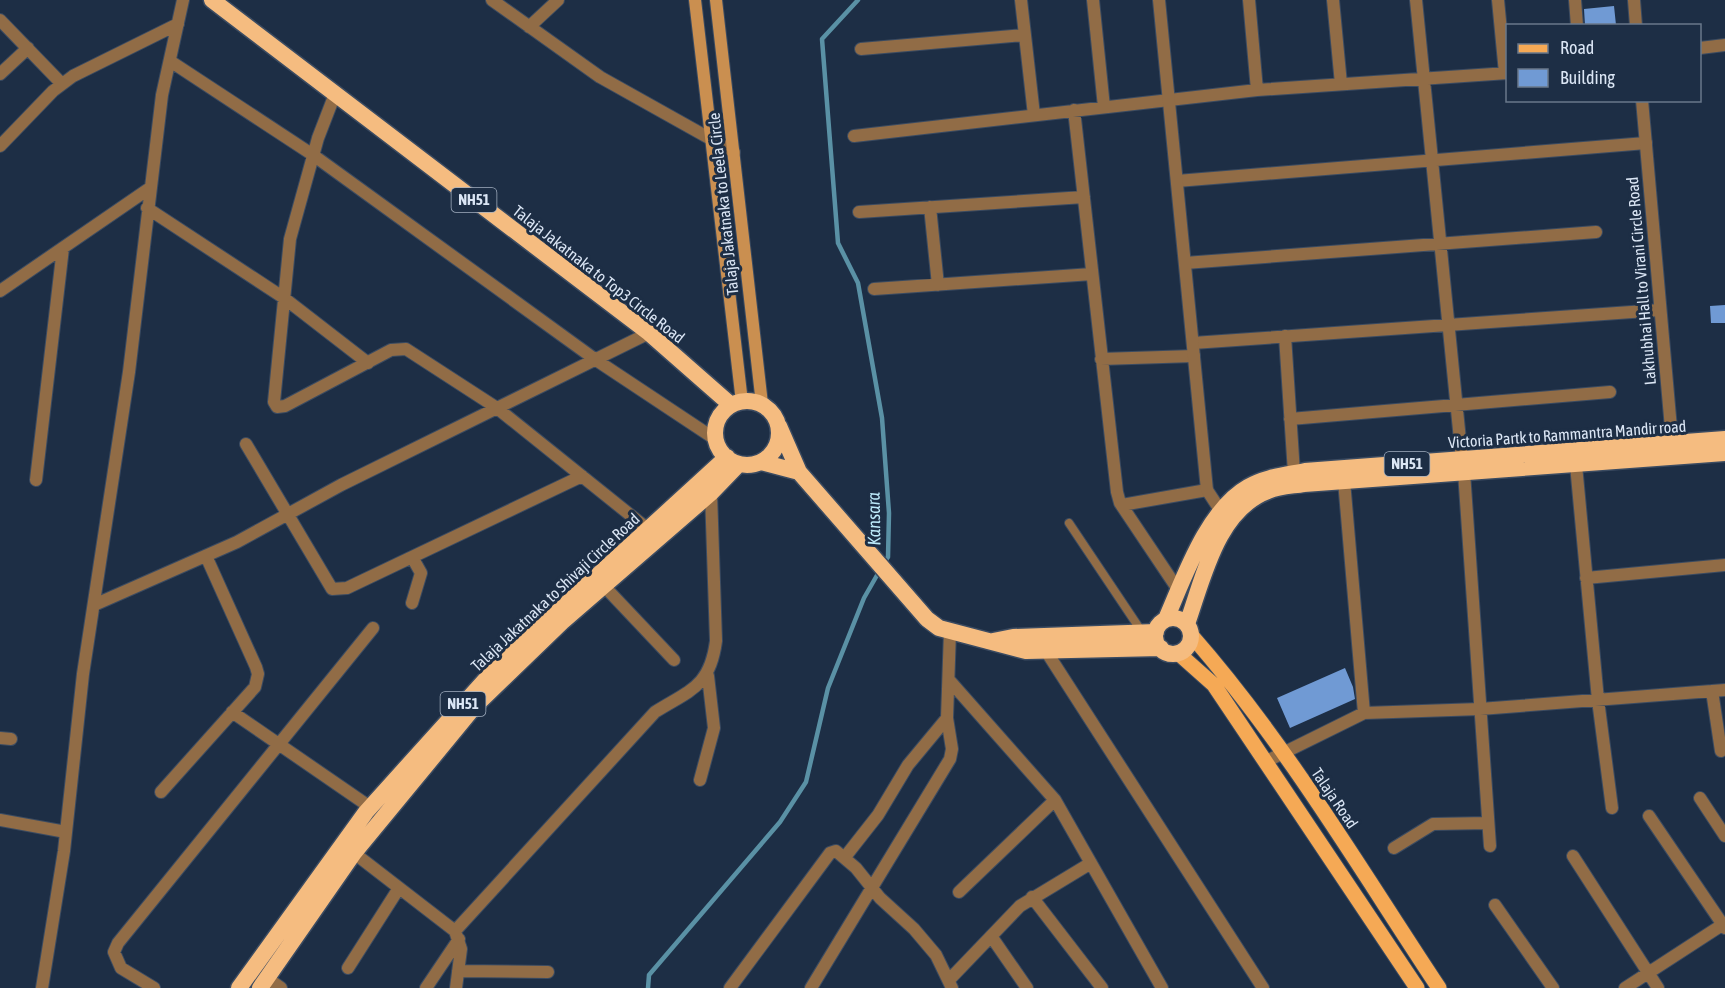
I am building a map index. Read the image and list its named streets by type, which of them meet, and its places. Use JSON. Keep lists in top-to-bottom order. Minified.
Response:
{"streets":{"highway":["NH51","Talaja Jakatnaka to Top3 Circle Road","Victoria Partk to Rammantra Mandir road","Talaja Jakatnaka to Shivaji Circle Road"],"main road":["Talaja Jakatnaka to Leela Circle","Talaja Road"],"street":["Lakhubhai Hall to Virani Circle Road"]},"crossings":[["NH51","Victoria Partk to Rammantra Mandir road"],["NH51","Talaja Road"],["Talaja Jakatnaka to Leela Circle","Talaja Jakatnaka to Top3 Circle Road"],["Talaja Jakatnaka to Leela Circle","Talaja Jakatnaka to Shivaji Circle Road"],["Talaja Jakatnaka to Top3 Circle Road","Talaja Jakatnaka to Shivaji Circle Road"],["Lakhubhai Hall to Virani Circle Road","Victoria Partk to Rammantra Mandir road"],["Victoria Partk to Rammantra Mandir road","Talaja Road"]],"water":["Kansara"],"legend":["Road","Building"]}
